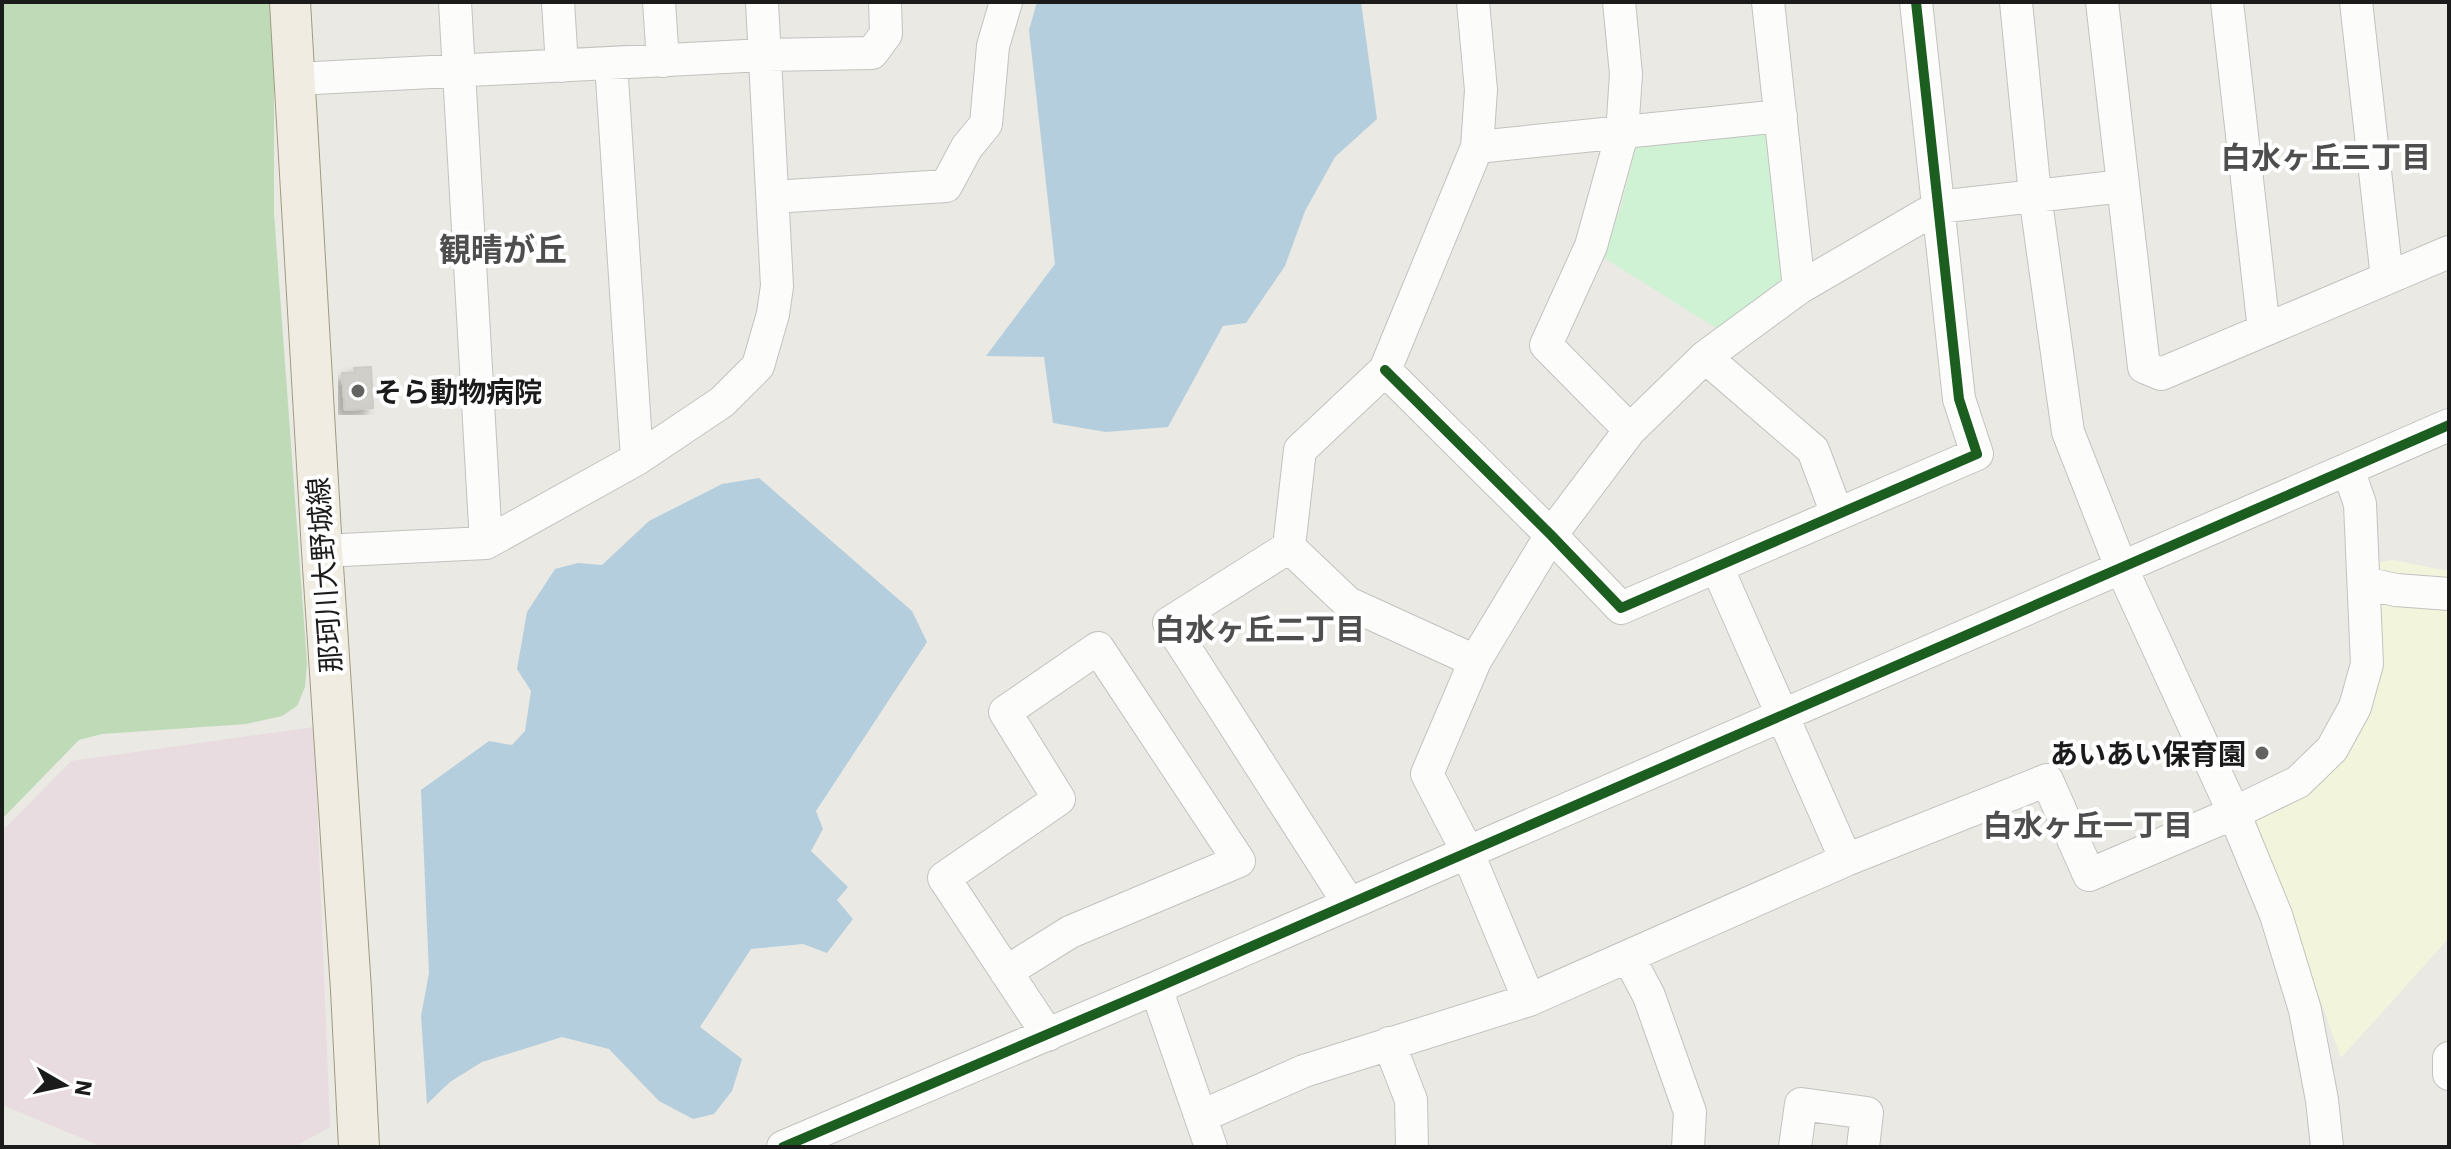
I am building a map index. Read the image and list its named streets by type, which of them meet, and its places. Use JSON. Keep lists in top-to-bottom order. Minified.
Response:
{"streets":{"main road":["那珂川大野城線"]},"districts":["白水ヶ丘三丁目","観晴が丘","白水ヶ丘二丁目","白水ヶ丘一丁目"],"places":["そら動物病院","あいあい保育園"],"north":"right"}
